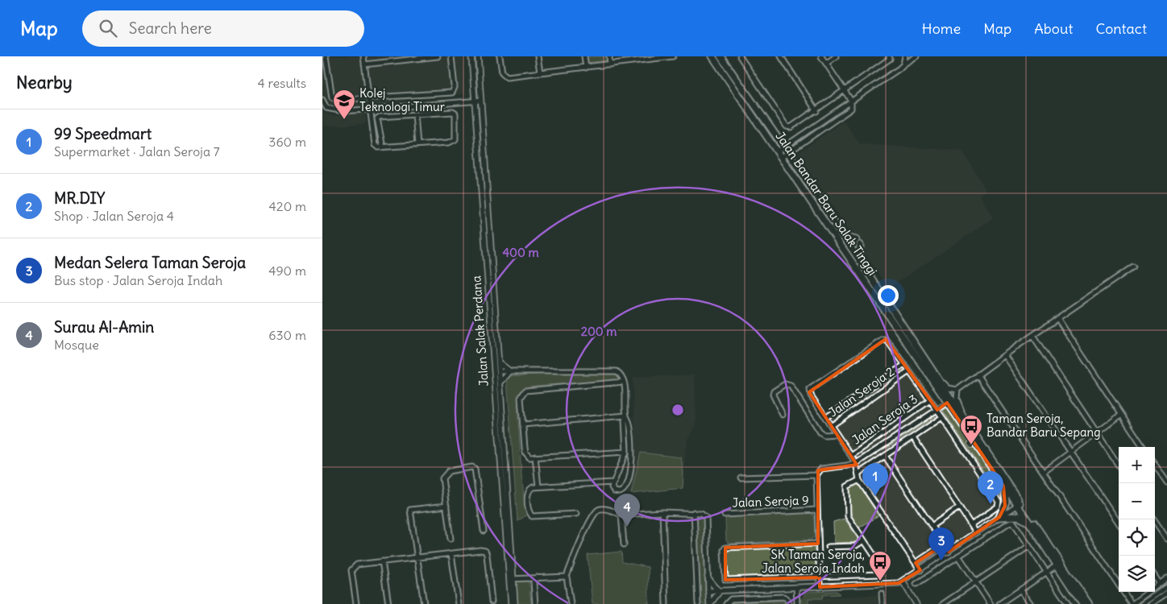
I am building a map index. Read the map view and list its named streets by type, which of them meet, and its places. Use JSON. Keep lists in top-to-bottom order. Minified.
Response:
{"streets":{"main road":["Jalan Bandar Baru Salak Tinggi"],"street":["Jalan Salak Perdana","Jalan Seroja 2","Jalan Seroja 3","Jalan Seroja 9"]},"crossings":[["Jalan Seroja 2","Jalan Seroja 3"]],"places":{"school or university":["Kolej Teknologi Timur"],"bus stop":["Taman Seroja, Bandar Baru Sepang","SK Taman Seroja, Jalan Seroja Indah"]},"page":{"header":"Map","search":"Search here","nav":["Home","Map","About","Contact"],"heading":["Nearby","4 results"],"list":[{"mark":"1","name":"99 Speedmart","note":"Supermarket · Jalan Seroja 7","value":"360 m"},{"mark":"2","name":"MR.DIY","note":"Shop · Jalan Seroja 4","value":"420 m"},{"mark":"3","name":"Medan Selera Taman Seroja","note":"Bus stop · Jalan Seroja Indah","value":"490 m"},{"mark":"4","name":"Surau Al-Amin","note":"Mosque","value":"630 m"}],"map_buttons":["+","−"],"pins":["1","2","4","3"]},"rings":["400 m","200 m"]}
